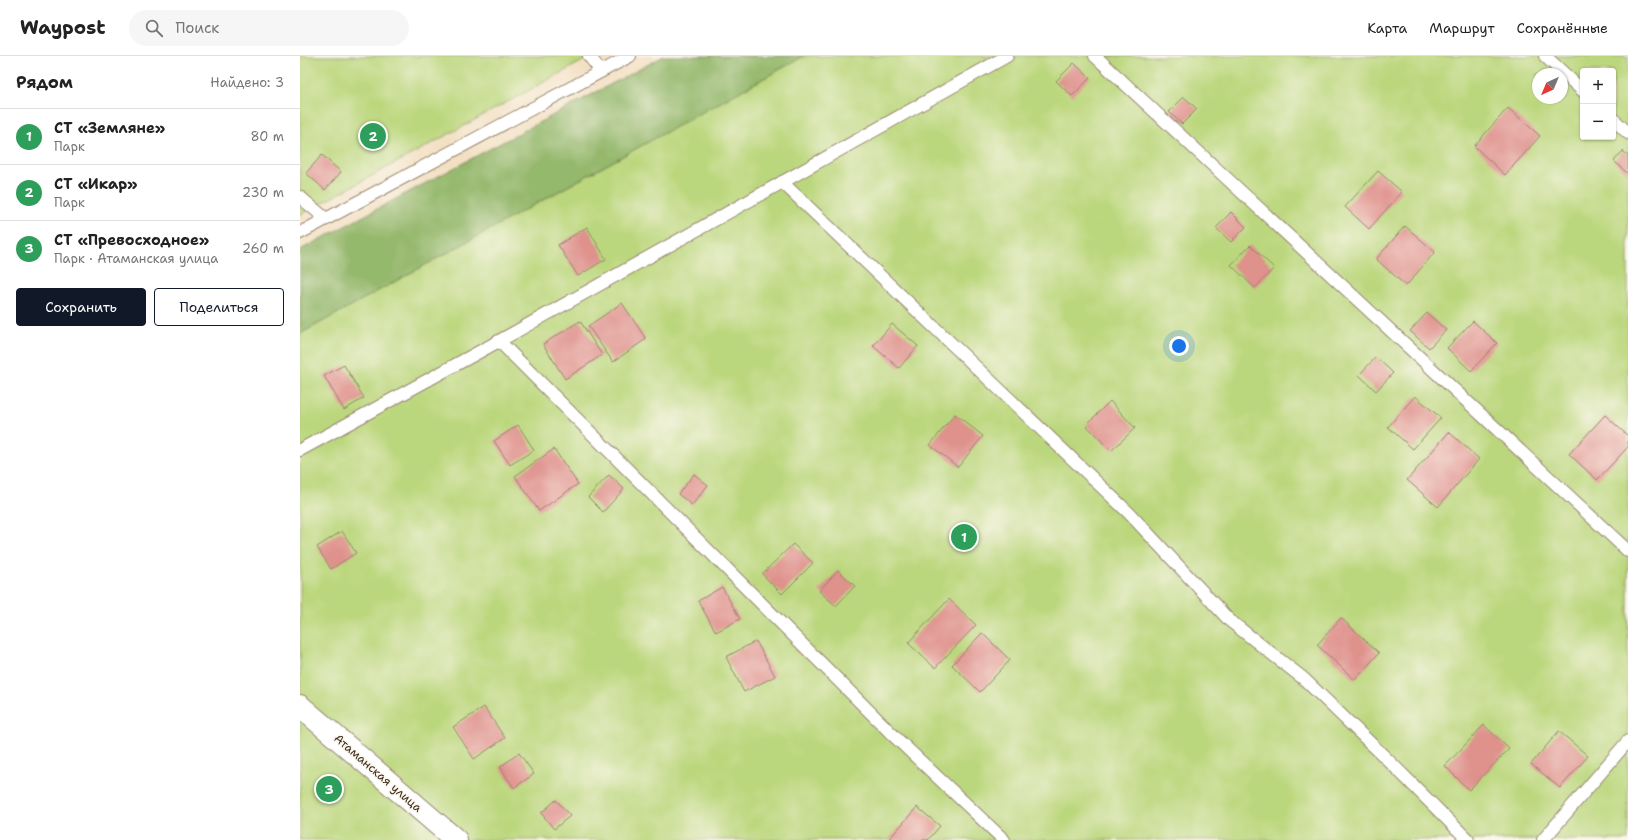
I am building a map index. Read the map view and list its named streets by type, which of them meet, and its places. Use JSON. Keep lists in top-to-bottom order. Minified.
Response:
{"streets":{"street":["Атаманская улица"]},"north":"bottom left","page":{"header":"Waypost","search":"Поиск","nav":["Карта","Маршрут","Сохранённые"],"heading":["Рядом","Найдено: 3"],"map_buttons":["+","−"],"list":[{"mark":"1","name":"СТ «Земляне»","note":"Парк","value":"80 m"},{"mark":"2","name":"СТ «Икар»","note":"Парк","value":"230 m"},{"mark":"3","name":"СТ «Превосходное»","note":"Парк · Атаманская улица","value":"260 m"}],"pins":["2","1","3"],"buttons":["Сохранить","Поделиться"]}}
